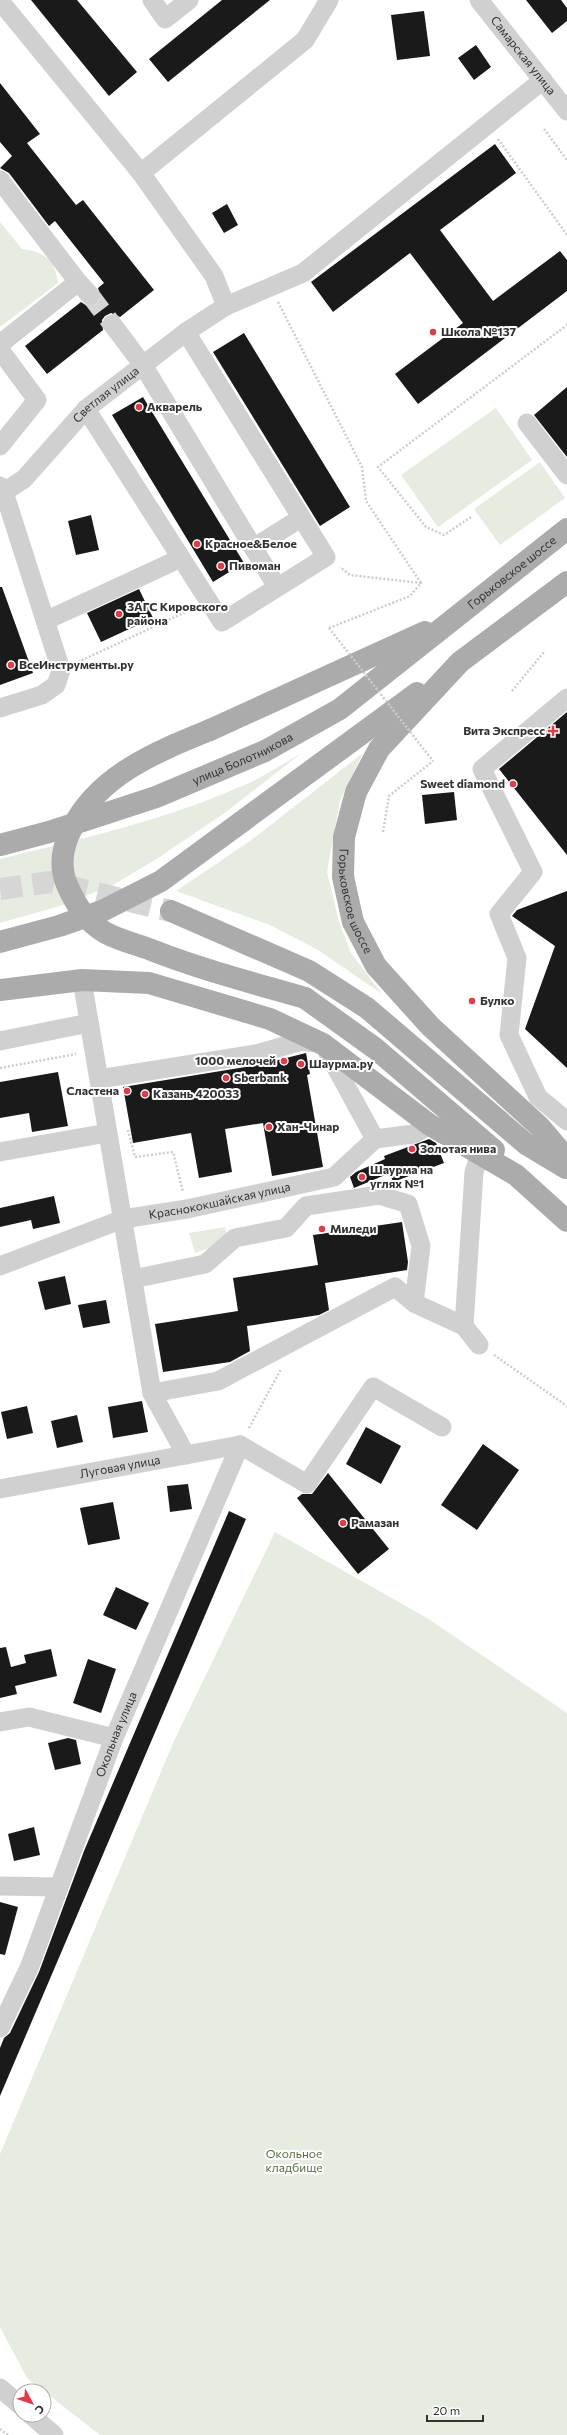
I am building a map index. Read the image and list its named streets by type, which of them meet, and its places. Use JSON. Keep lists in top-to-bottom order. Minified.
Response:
{"streets":{"main road":["Горьковское шоссе","улица Болотникова"],"street":["Самарская улица","Светлая улица","Краснококшайская улица","Луговая улица","Окольная улица"]},"crossings":[["Самарская улица","Светлая улица"],["Горьковское шоссе","улица Болотникова"],["Луговая улица","Окольная улица"]],"parks":["Окольное кладбище"],"places":{"other":["Школа №137","Акварель","Красное&Белое","Пивоман","ЗАГС Кировского района","ВсеИнструменты.ру","Sweet diamond","Булко","1000 мелочей","Шаурма.ру","Sberbank","Сластена","Казань 420033","Хан-Чинар","Золотая нива","Шаурма на углях №1","Миледи","Рамазан"],"health":["Вита Экспресс"]},"scale_bar":"20 m","north":"bottom right"}
